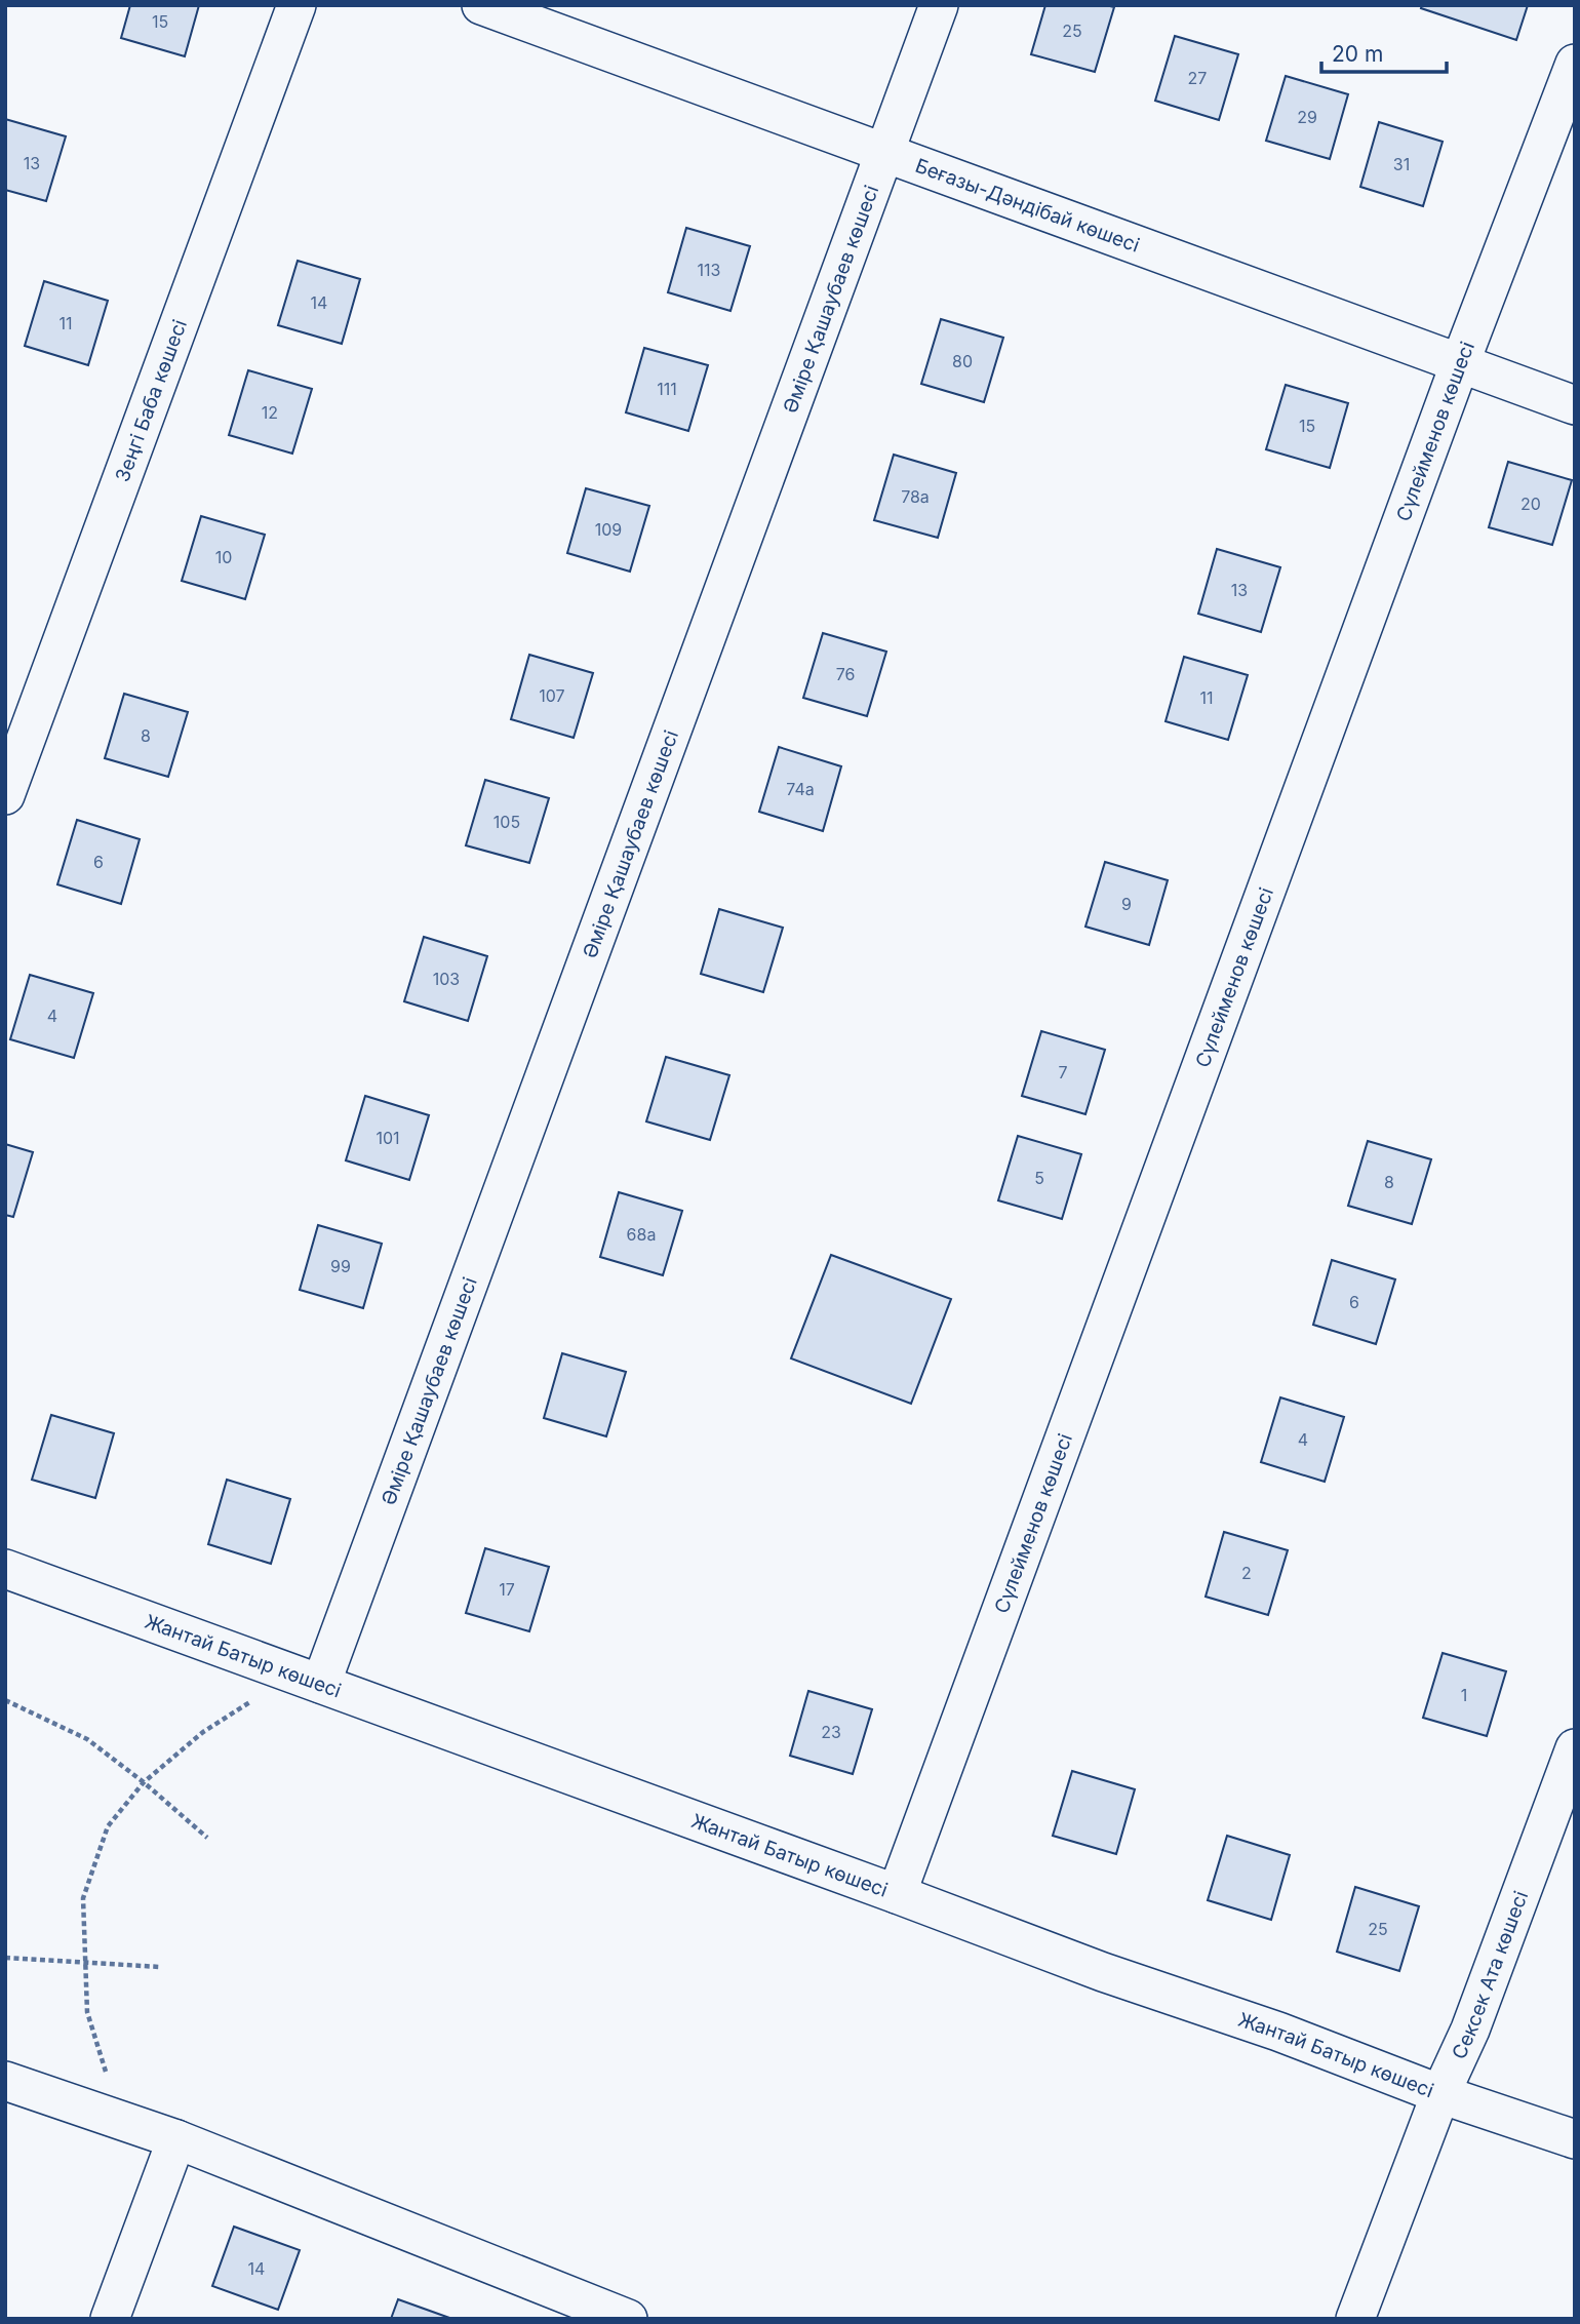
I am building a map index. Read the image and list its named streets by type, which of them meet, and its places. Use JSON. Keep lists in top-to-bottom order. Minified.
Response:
{"streets":{"street":["Беғазы-Дәндібай көшесі","Әміре Қашаубаев көшесі","Зеңгі Баба көшесі","Сүлейменов көшесі","Жантай Батыр көшесі","Сексек Ата көшесі"]},"crossings":[["Беғазы-Дәндібай көшесі","Әміре Қашаубаев көшесі"],["Беғазы-Дәндібай көшесі","Сүлейменов көшесі"],["Әміре Қашаубаев көшесі","Жантай Батыр көшесі"],["Сүлейменов көшесі","Жантай Батыр көшесі"],["Жантай Батыр көшесі","Сексек Ата көшесі"]],"house_numbers":["15","25","27","29","13","31","113","14","11","80","111","12","15","78а","20","109","10","13","76","107","11","8","74а","105","6","9","103","4","7","101","5","8","68а","99","6","4","2","17","1","23","25","14"],"scale_bar":"20 m"}
